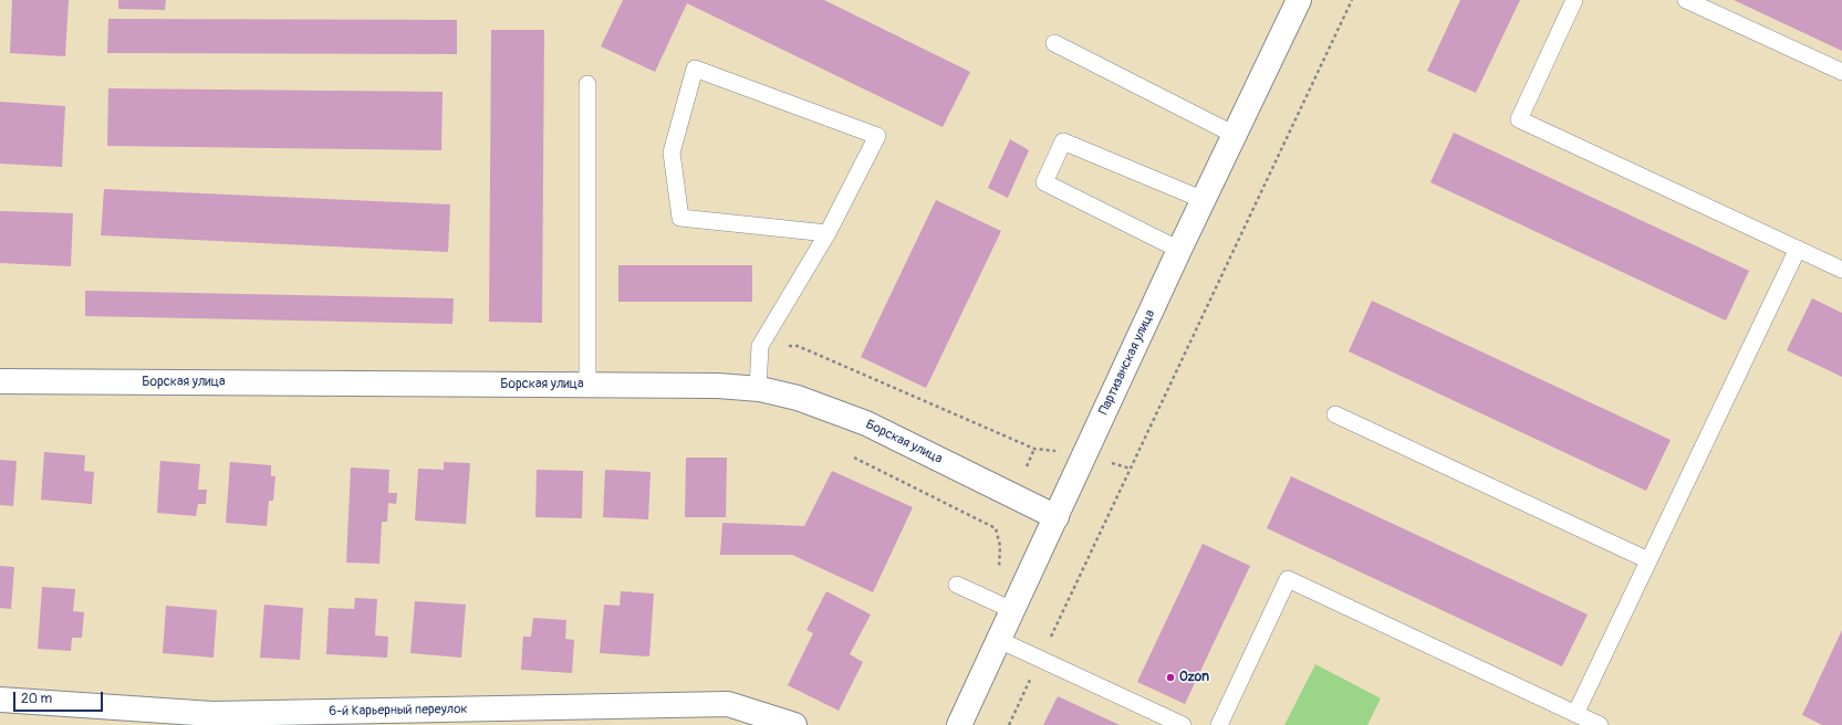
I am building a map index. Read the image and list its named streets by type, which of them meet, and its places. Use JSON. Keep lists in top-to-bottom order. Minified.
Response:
{"streets":{"street":["Партизанская улица","Борская улица","6-й Карьерный переулок"]},"crossings":[["Партизанская улица","Борская улица"]],"places":["Ozon"],"scale_bar":"20 m"}
